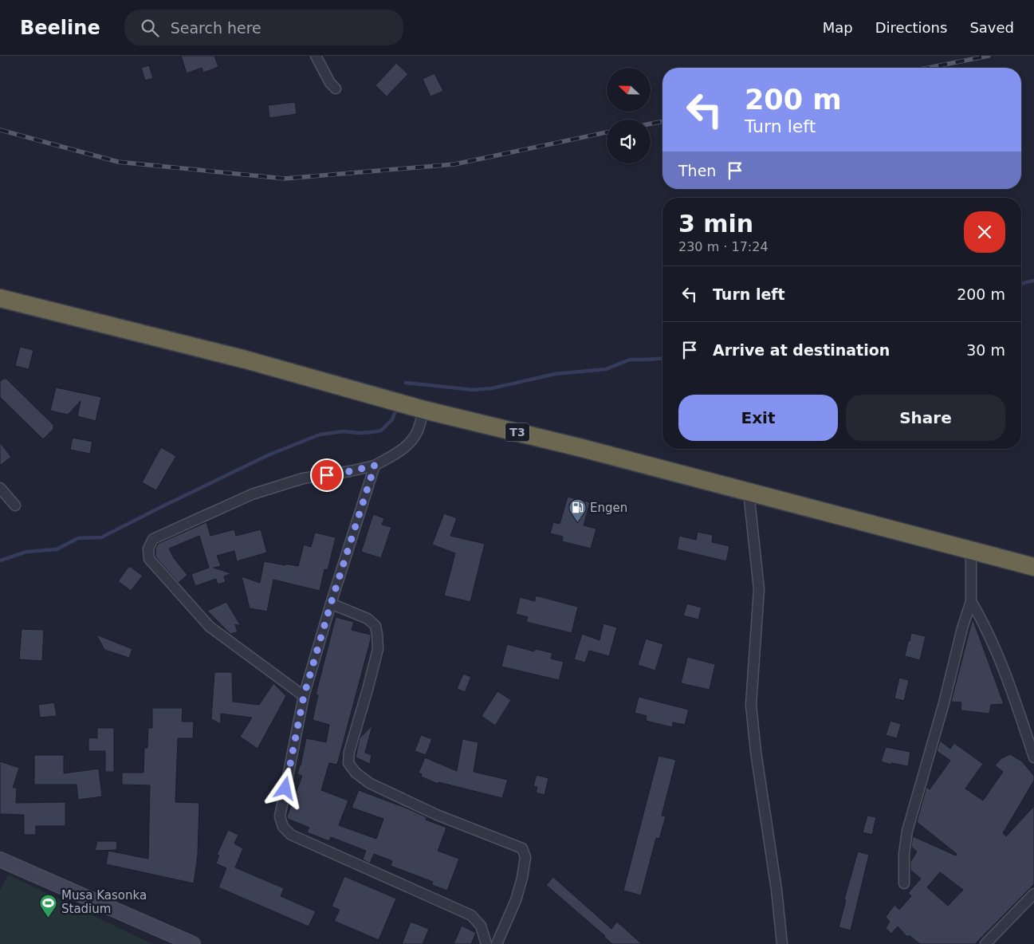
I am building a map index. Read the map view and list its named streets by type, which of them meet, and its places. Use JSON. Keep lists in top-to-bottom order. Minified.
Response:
{"streets":{"highway":["T3"]},"places":{"fuel station":["Engen"],"sports":["Musa Kasonka Stadium"]},"north":"left","page":{"header":"Beeline","search":"Search here","nav":["Map","Directions","Saved"],"turn":["200 m","Turn left"],"then":"Then","heading":["3 min","230 m · 17:24"],"list":[{"name":"Turn left","value":"200 m"},{"name":"Arrive at destination","value":"30 m"}],"buttons":["Exit","Share"]}}
